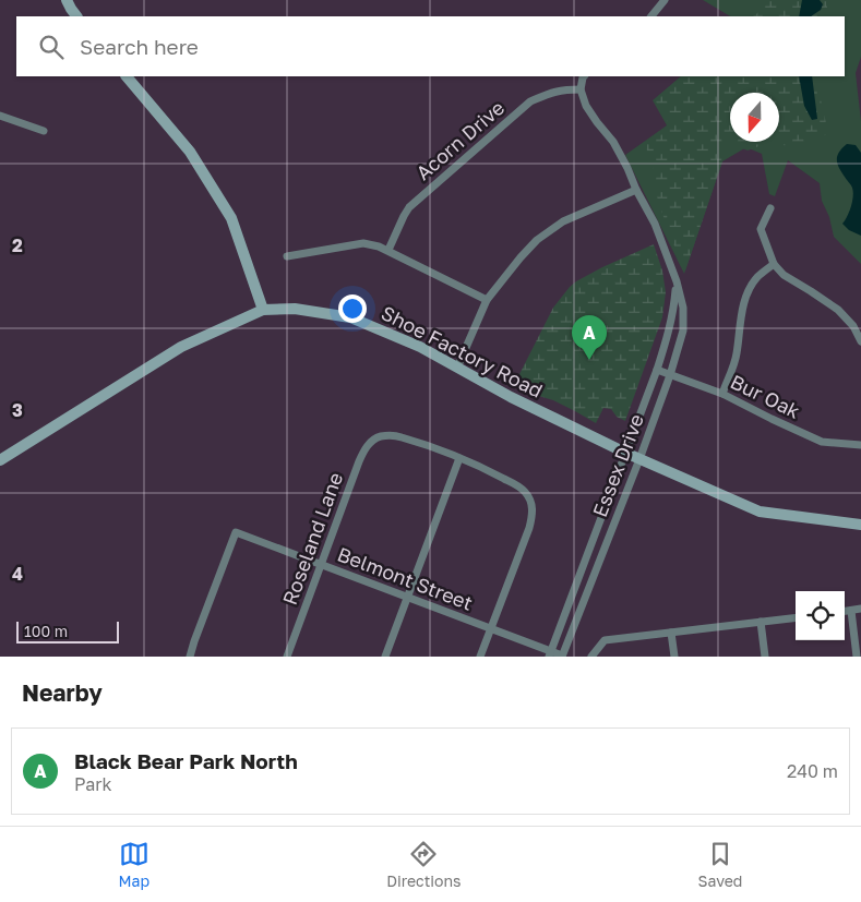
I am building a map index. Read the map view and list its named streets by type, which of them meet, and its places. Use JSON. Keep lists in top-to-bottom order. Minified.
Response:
{"streets":{"street":["Acorn Drive","Shoe Factory Road","Bur Oak","Essex Drive","Roseland Lane","Belmont Street"]},"crossings":[["Acorn Drive","Essex Drive"],["Shoe Factory Road","Essex Drive"],["Bur Oak","Essex Drive"],["Essex Drive","Belmont Street"],["Roseland Lane","Belmont Street"]],"scale_bar":"100 m","north":"bottom","page":{"search":"Search here","pins":"A","scale":"100 m","heading":"Nearby","list":[{"mark":"A","name":"Black Bear Park North","note":"Park","value":"240 m"}],"nav":["Map","Directions","Saved"]},"grid":{"rows":["2","3","4"]}}
